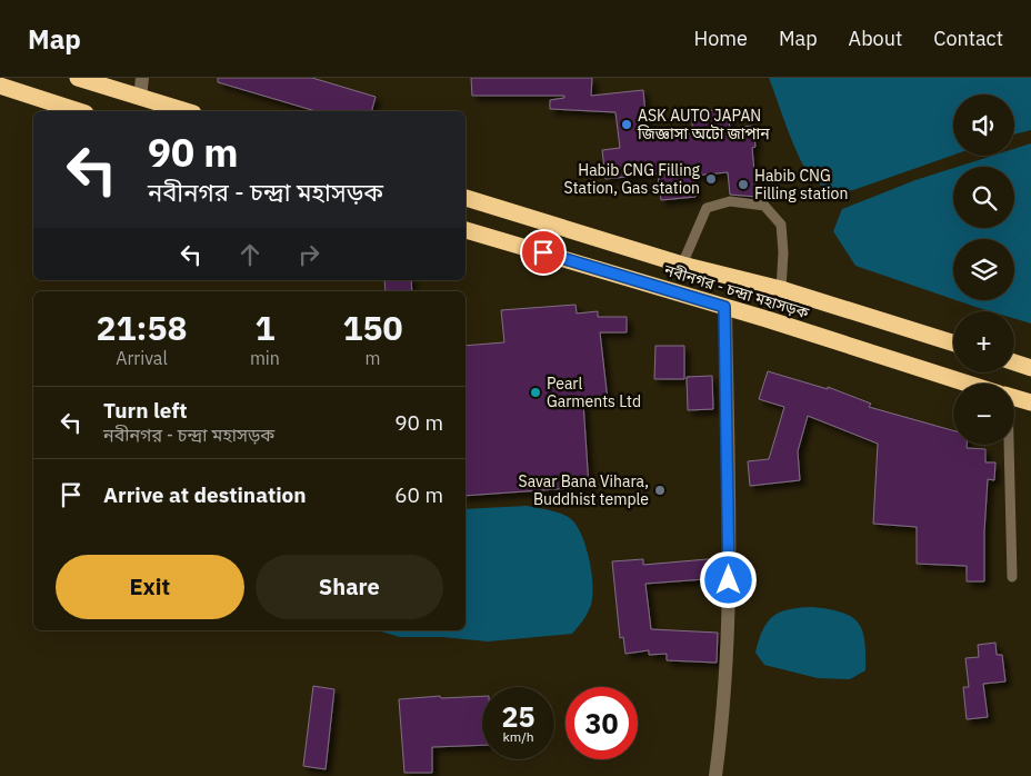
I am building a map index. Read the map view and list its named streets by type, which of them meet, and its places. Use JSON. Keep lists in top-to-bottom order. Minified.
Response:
{"streets":{"highway":["নবীনগর - চন্দ্রা মহাসড়ক"]},"places":["ASK AUTO JAPAN জিজ্ঞাসা অটো জাপান","Habib CNG Filling Station, Gas station","Habib CNG Filling station","Pearl Garments Ltd","Savar Bana Vihara, Buddhist temple"],"page":{"header":"Map","nav":["Home","Map","About","Contact"],"map_buttons":["+","−"],"turn":["90 m","নবীনগর - চন্দ্রা মহাসড়ক"],"eta":["21:58","Arrival","1","min","150","m"],"list":[{"name":"Turn left","note":"নবীনগর - চন্দ্রা মহাসড়ক","value":"90 m"},{"name":"Arrive at destination","value":"60 m"}],"buttons":["Exit","Share"],"speed":"25 km/h","limit":"30"}}
